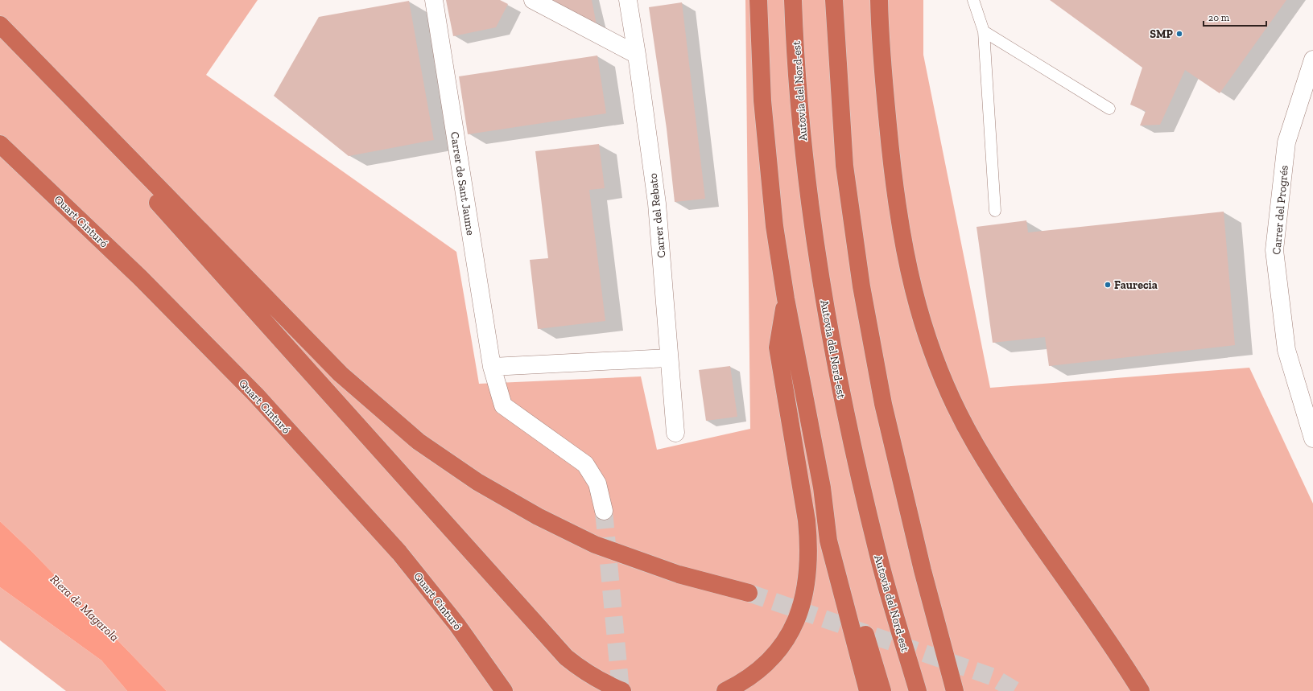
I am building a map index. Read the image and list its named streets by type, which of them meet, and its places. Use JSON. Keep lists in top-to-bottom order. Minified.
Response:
{"streets":{"highway":["Autovia del Nord-est","Quart Cinturó"],"street":["Carrer de Sant Jaume","Carrer del Progrés","Carrer del Rebato"]},"water":["Riera de Magarola"],"places":["SMP","Faurecia"],"scale_bar":"20 m"}
